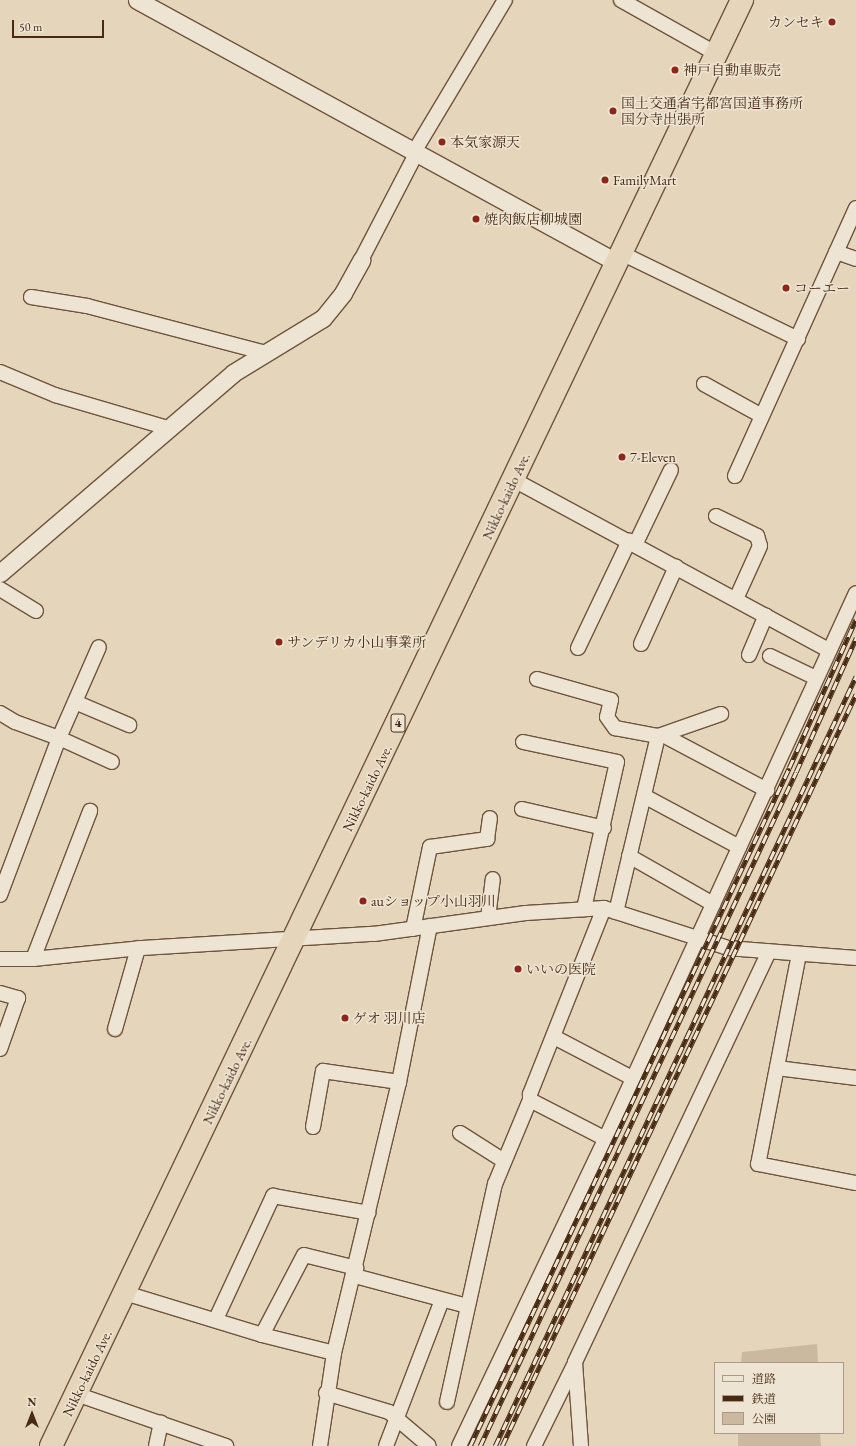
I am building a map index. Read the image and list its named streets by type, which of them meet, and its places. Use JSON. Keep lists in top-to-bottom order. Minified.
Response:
{"streets":{"highway":["Nikko-kaido Ave.","4"]},"places":["カンセキ","神戸自動車販売","国土交通省宇都宮国道事務所 国分寺出張所","本気家源天","FamilyMart","焼肉飯店柳城園","コーエー","7-Eleven","サンデリカ小山事業所","auショップ小山羽川","いいの医院","ゲオ 羽川店"],"legend":["道路","鉄道","公園"],"scale_bar":"50 m","north":"top"}
